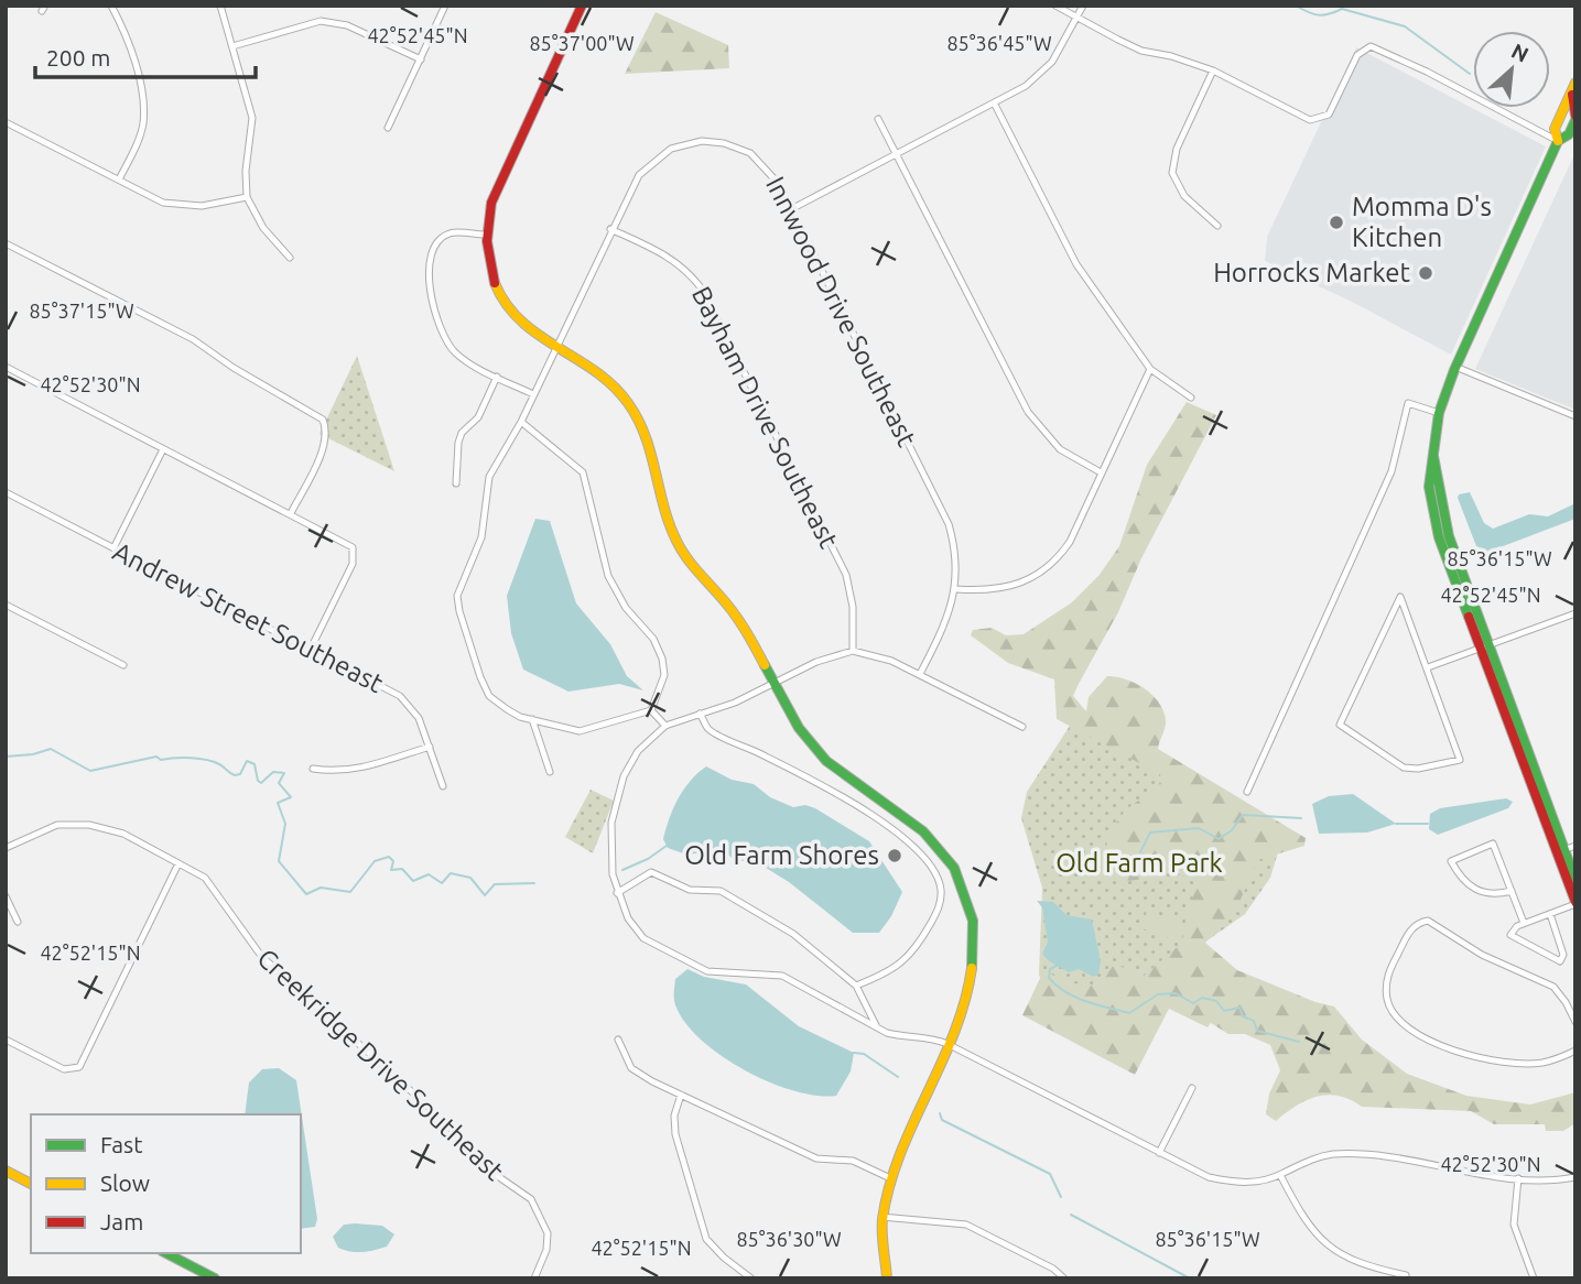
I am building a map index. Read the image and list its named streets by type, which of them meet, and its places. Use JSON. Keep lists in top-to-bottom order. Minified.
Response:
{"streets":{"street":["Innwood Drive Southeast","Bayham Drive Southeast","Andrew Street Southeast","Creekridge Drive Southeast"]},"crossings":[["Innwood Drive Southeast","Bayham Drive Southeast"]],"parks":["Old Farm Park"],"places":["Momma D's Kitchen","Horrocks Market","Old Farm Shores"],"legend":["Fast","Slow","Jam"],"scale_bar":"200 m","north":"top right","coordinates":["42°52'45\"N","85°37'00\"W","85°36'45\"W","85°37'15\"W","42°52'30\"N","85°36'15\"W","42°52'15\"N","85°36'30\"W"]}
